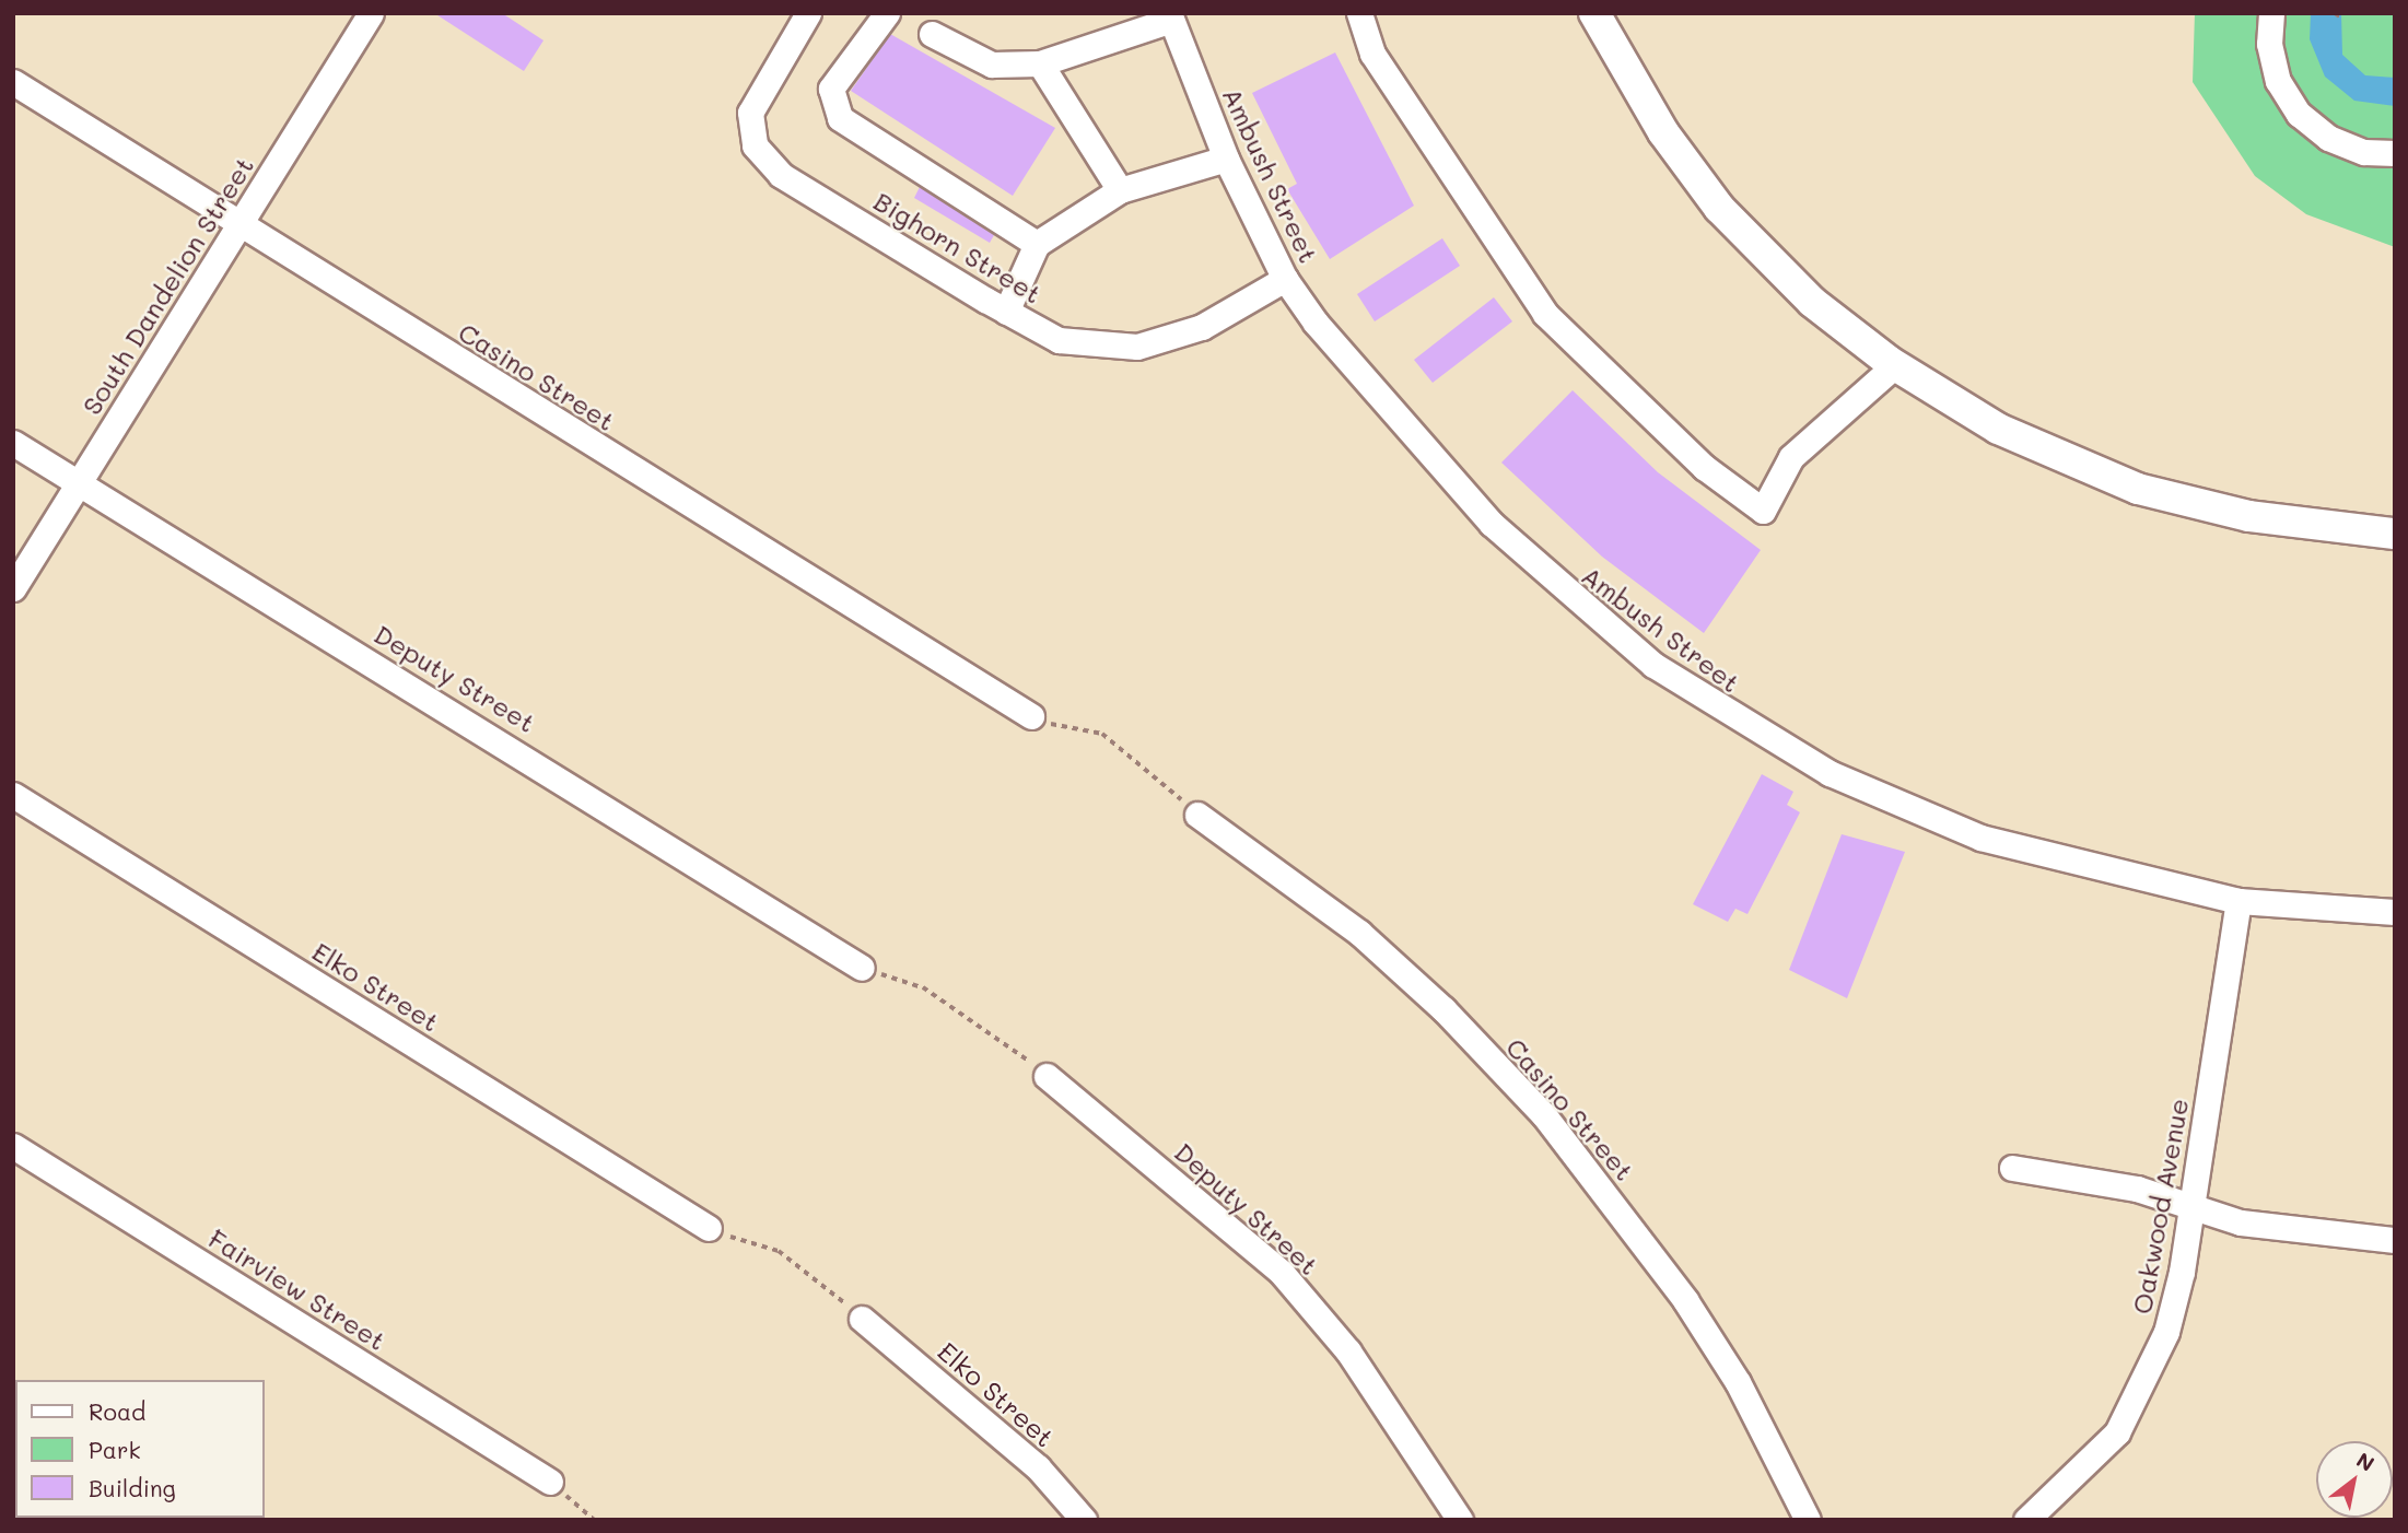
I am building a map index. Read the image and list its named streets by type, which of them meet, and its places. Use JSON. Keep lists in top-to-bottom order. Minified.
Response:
{"streets":{"street":["Ambush Street","Bighorn Street","South Dandelion Street","Casino Street","Deputy Street","Elko Street","Oakwood Avenue","Fairview Street"]},"crossings":[["Ambush Street","Bighorn Street"],["Ambush Street","Oakwood Avenue"],["South Dandelion Street","Casino Street"],["South Dandelion Street","Deputy Street"]],"legend":["Road","Park","Building"],"north":"top right"}
